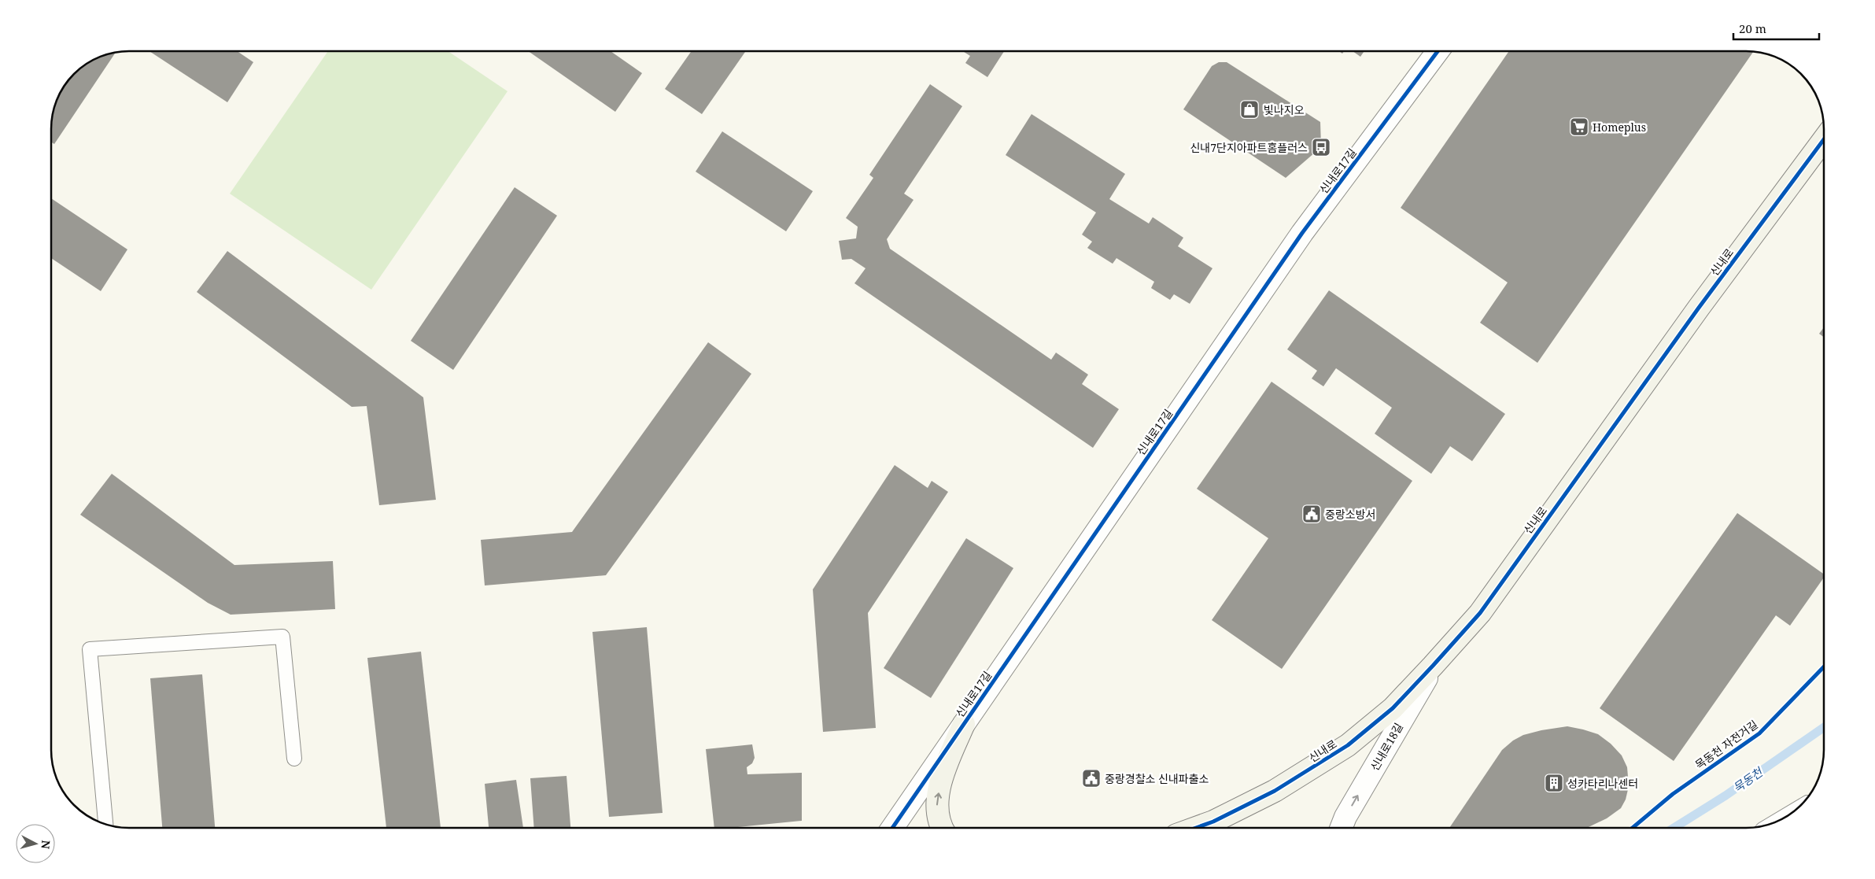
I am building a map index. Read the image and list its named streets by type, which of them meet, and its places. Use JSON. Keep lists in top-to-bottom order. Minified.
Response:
{"streets":{"main road":["신내로"],"street":["신내로17길","신내로18길"],"cycle path":["목동천 자전거길"]},"crossings":[["신내로","신내로18길"]],"one_way":["신내로18길"],"water":["묵동천"],"places":{"shop":["빛나지오"],"supermarket":["Homeplus"],"bus stop":["신내7단지아파트홈플러스"],"public building":["중랑소방서","중랑경찰소 신내파출소"],"building":["성카타리나센터"]},"scale_bar":"20 m","north":"right"}
